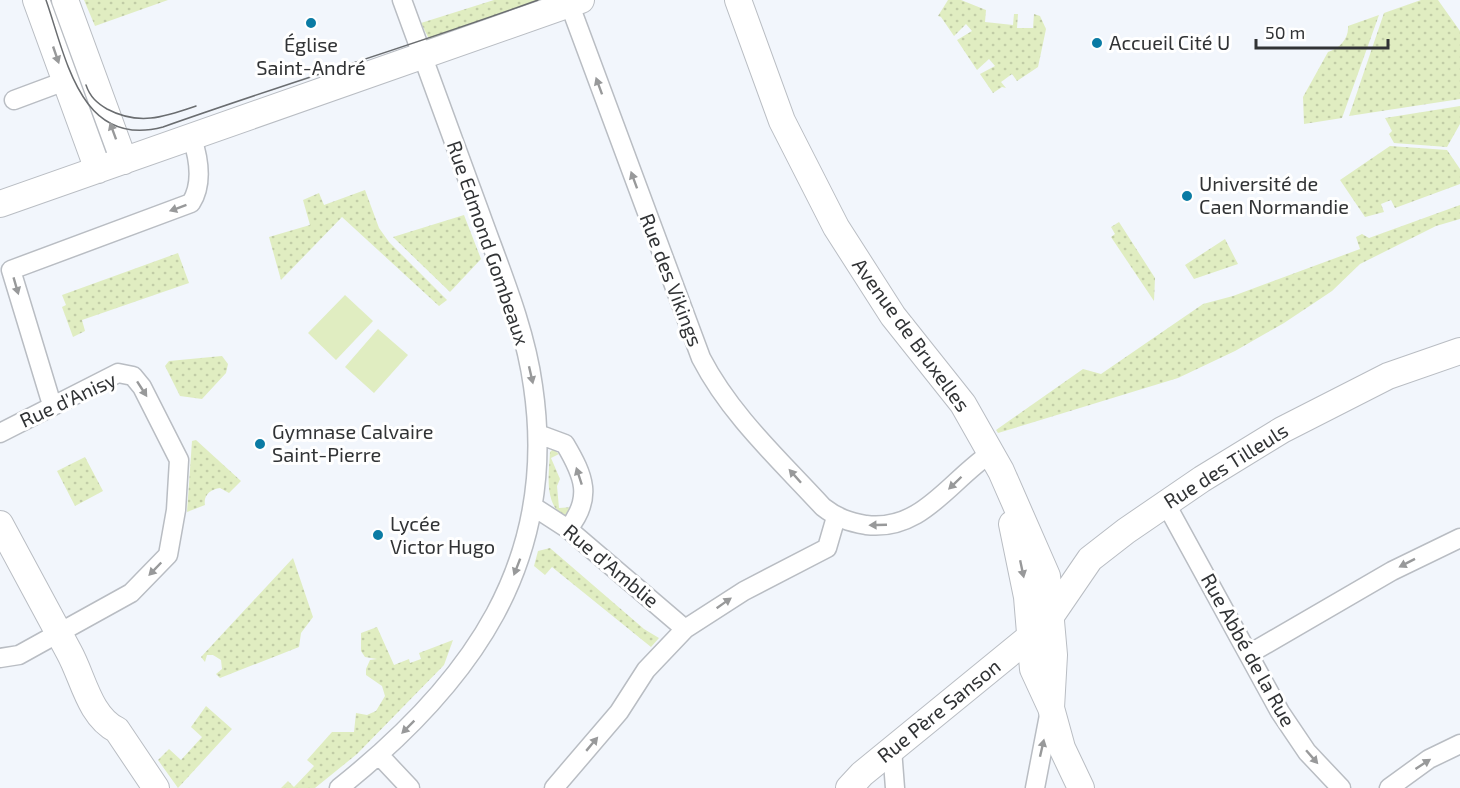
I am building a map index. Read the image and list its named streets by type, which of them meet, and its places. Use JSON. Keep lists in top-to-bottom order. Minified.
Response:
{"streets":{"street":["Rue Edmond Gombeaux","Rue des Vikings","Avenue de Bruxelles","Rue d'Anisy","Rue des Tilleuls","Rue d'Amblie","Rue Abbé de la Rue","Rue Père Sanson"]},"crossings":[["Rue Edmond Gombeaux","Rue d'Amblie"],["Avenue de Bruxelles","Rue des Tilleuls"],["Avenue de Bruxelles","Rue Père Sanson"],["Rue des Tilleuls","Rue Abbé de la Rue"],["Rue des Tilleuls","Rue Père Sanson"]],"one_way":["Rue Edmond Gombeaux","Rue des Vikings","Rue Abbé de la Rue"],"places":["Église Saint-André","Accueil Cité U","Université de Caen Normandie","Gymnase Calvaire Saint-Pierre","Lycée Victor Hugo"],"scale_bar":"50 m"}
